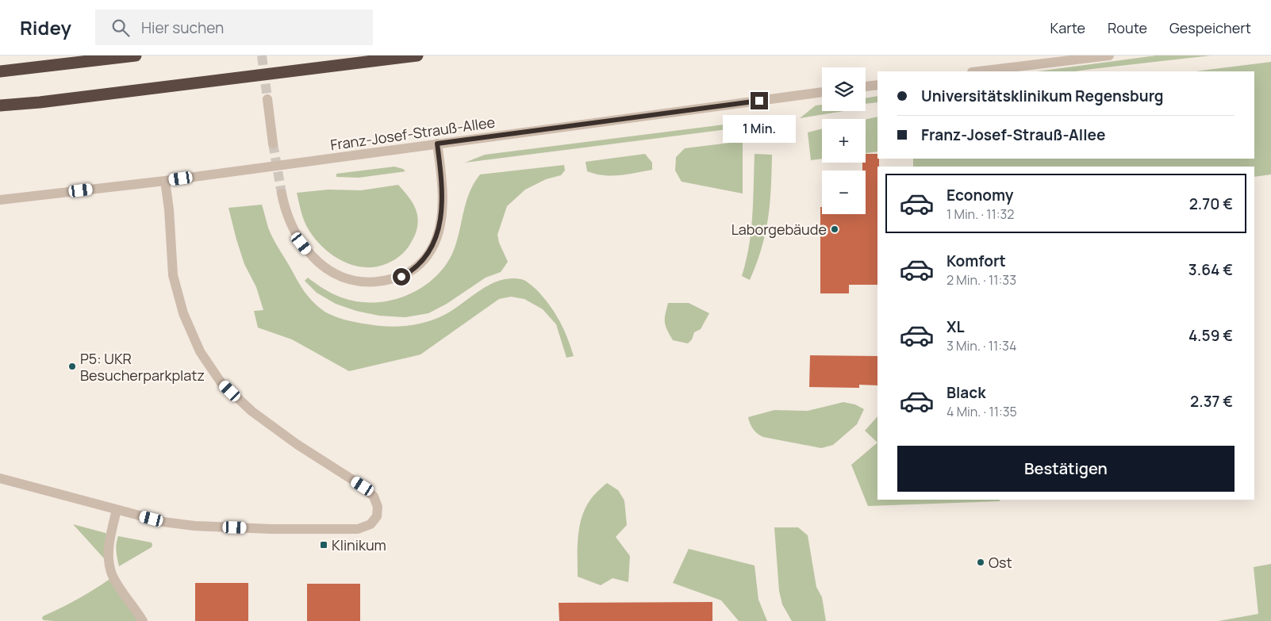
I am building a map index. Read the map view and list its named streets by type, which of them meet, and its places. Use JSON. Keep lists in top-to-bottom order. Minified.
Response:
{"streets":{"street":["Franz-Josef-Strauß-Allee"]},"places":{"other":["Laborgebäude","P5: UKR Besucherparkplatz","Ost"],"transit":["Klinikum"]},"page":{"header":"Ridey","search":"Hier suchen","nav":["Karte","Route","Gespeichert"],"map_buttons":["+","−"],"banner":["Universitätsklinikum Regensburg","Franz-Josef-Strauß-Allee"],"bubble":"1 Min.","list":[{"name":"Economy","note":"1 Min. · 11:32","value":"2.70 €"},{"name":"Komfort","note":"2 Min. · 11:33","value":"3.64 €"},{"name":"XL","note":"3 Min. · 11:34","value":"4.59 €"},{"name":"Black","note":"4 Min. · 11:35","value":"2.37 €"}],"buttons":"Bestätigen"}}
